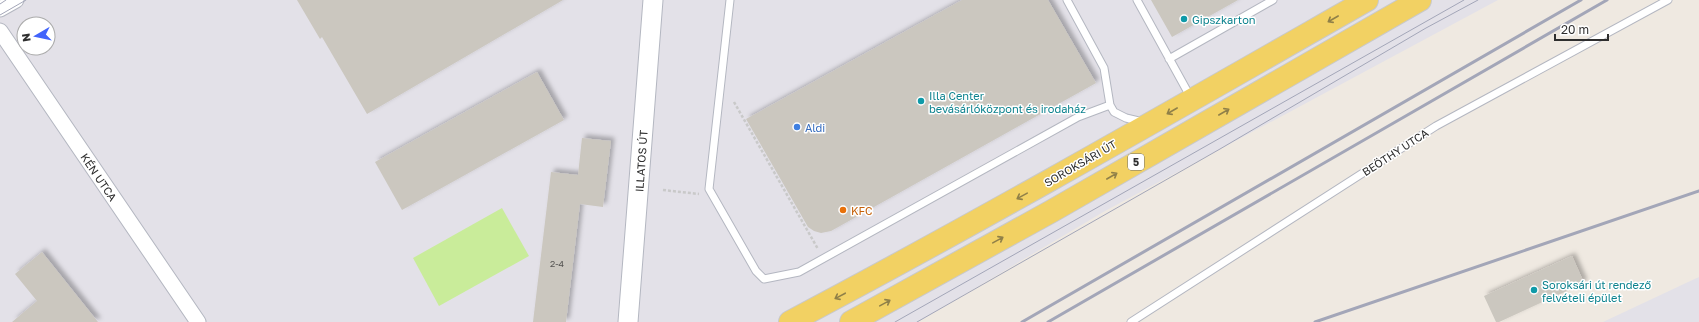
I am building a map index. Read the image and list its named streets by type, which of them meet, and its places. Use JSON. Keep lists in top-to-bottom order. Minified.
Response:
{"streets":{"main road":["5","SOROKSÁRI ÚT"],"street":["ILLATOS ÚT","KÉN UTCA"],"lane":["BEÖTHY UTCA"]},"places":["Gipszkarton","Illa Center bevásárlóközpont és irodaház","Aldi","KFC","Soroksári út rendező felvételi épület"],"house_numbers":["2-4"],"scale_bar":"20 m","north":"left"}
